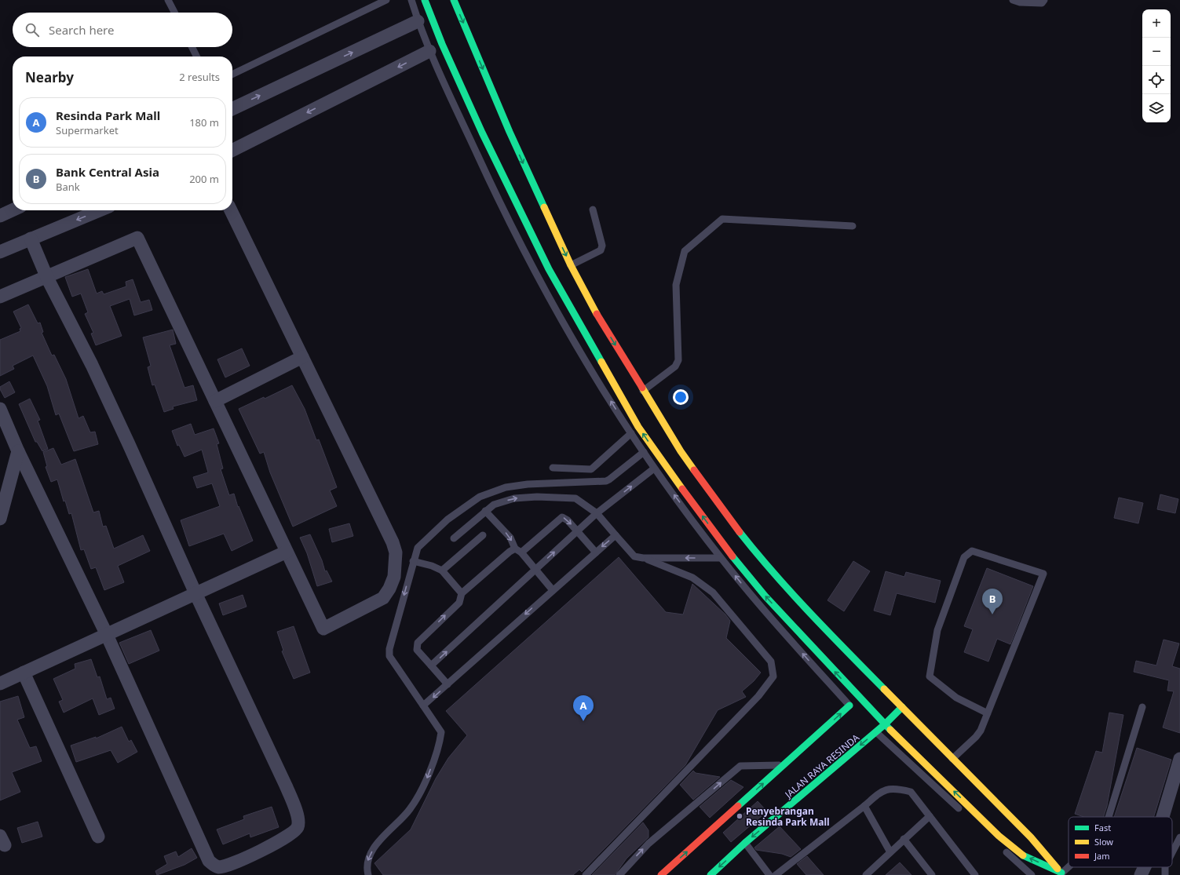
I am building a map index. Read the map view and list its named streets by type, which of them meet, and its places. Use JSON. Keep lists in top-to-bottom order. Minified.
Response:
{"streets":{"main road":["JALAN RAYA RESINDA"]},"places":["Penyebrangan Resinda Park Mall"],"legend":["Fast","Slow","Jam"],"page":{"map_buttons":["+","−"],"search":"Search here","heading":["Nearby","2 results"],"list":[{"mark":"A","name":"Resinda Park Mall","note":"Supermarket","value":"180 m"},{"mark":"B","name":"Bank Central Asia","note":"Bank","value":"200 m"}],"pins":["B","A"]}}
